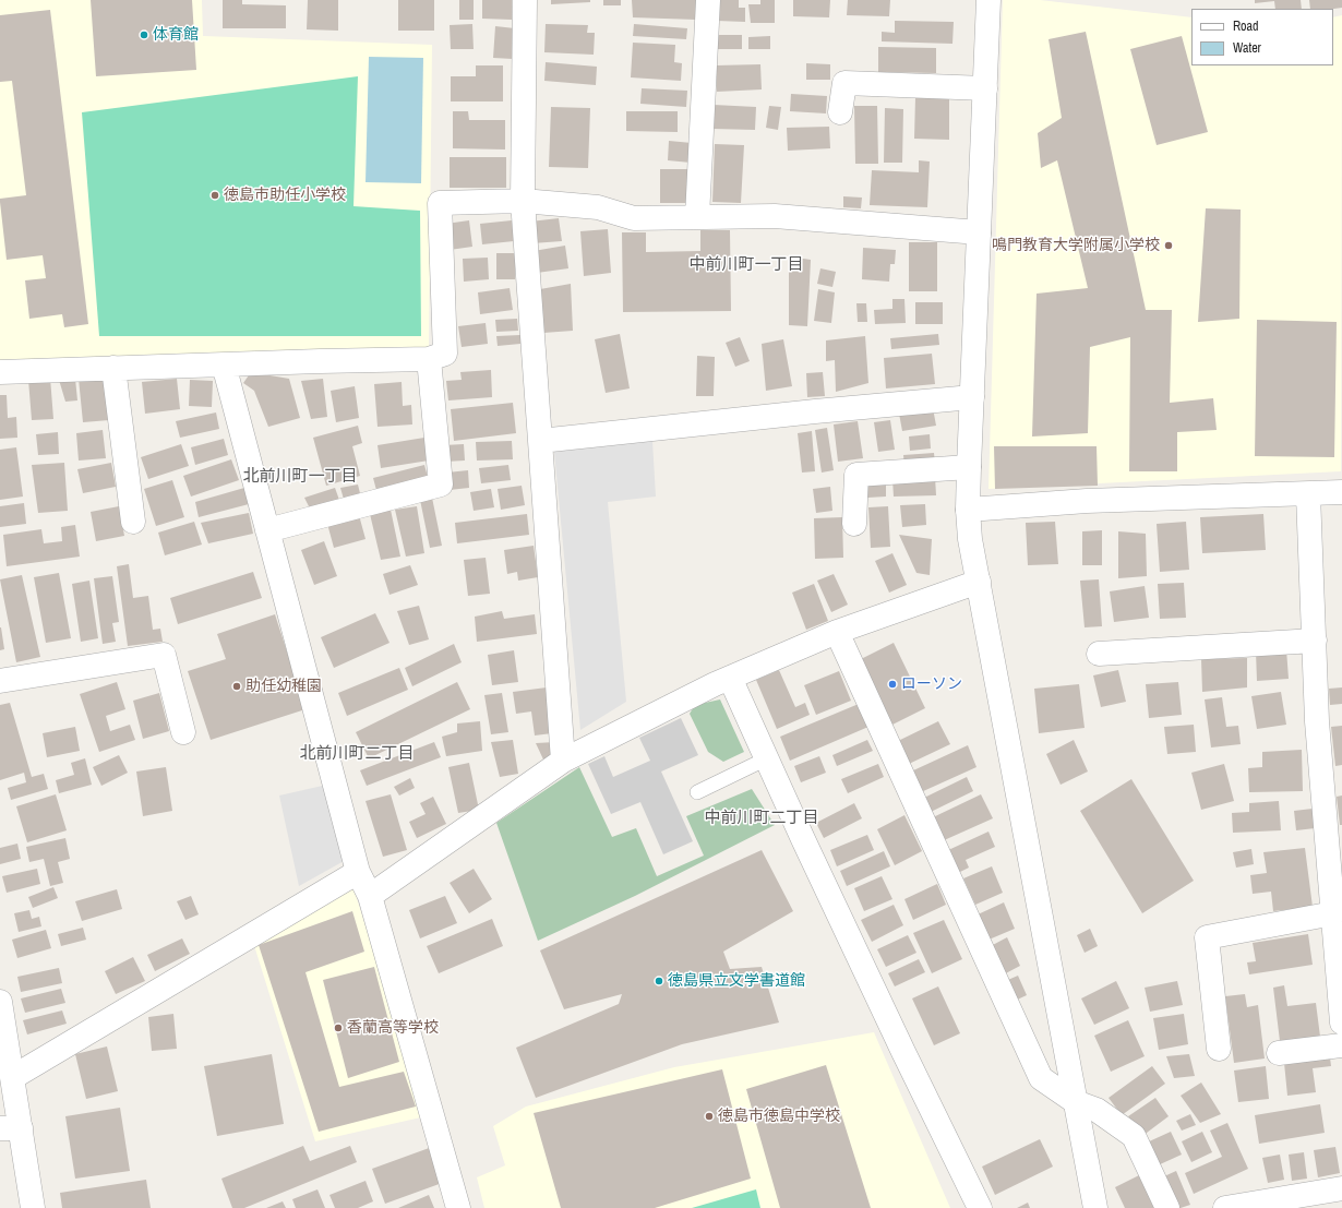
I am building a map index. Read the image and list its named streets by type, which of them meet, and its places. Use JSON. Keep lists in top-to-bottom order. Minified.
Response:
{"districts":["中前川町一丁目","北前川町一丁目","北前川町二丁目","中前川町二丁目"],"places":["体育館","徳島市助任小学校","鳴門教育大学附属小学校","ローソン","助任幼稚園","徳島県立文学書道館","香蘭高等学校","徳島市徳島中学校"],"legend":["Road","Water"]}
